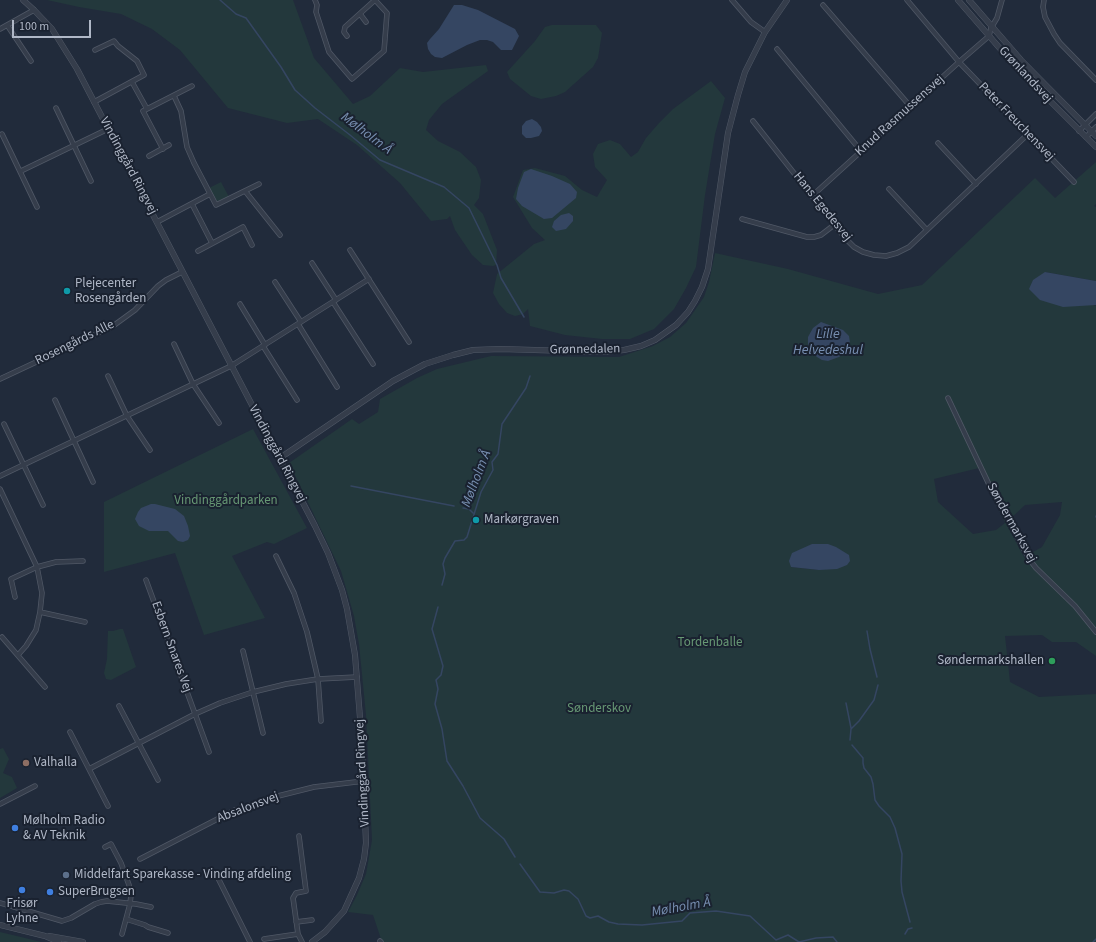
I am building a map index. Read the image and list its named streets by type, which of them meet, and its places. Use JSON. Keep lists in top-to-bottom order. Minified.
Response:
{"streets":{"street":["Grønlandsvej","Knud Rasmussensvej","Peter Freuchensvej","Vindinggård Ringvej","Hans Egedesvej","Rosengårds Alle","Grønnedalen","Søndermarksvej","Esbern Snares Vej","Absalonsvej"]},"crossings":[["Grønlandsvej","Knud Rasmussensvej"],["Knud Rasmussensvej","Peter Freuchensvej"],["Knud Rasmussensvej","Hans Egedesvej"],["Peter Freuchensvej","Hans Egedesvej"],["Vindinggård Ringvej","Rosengårds Alle"],["Vindinggård Ringvej","Grønnedalen"],["Vindinggård Ringvej","Absalonsvej"]],"water":["Mølholm Å","Lille Helvedeshul"],"parks":["Vindinggårdparken","Tordenballe","Sønderskov"],"places":["Plejecenter Rosengården","Markørgraven","Søndermarkshallen","Valhalla","Mølholm Radio & AV Teknik","Middelfart Sparekasse - Vinding afdeling","Frisør Lyhne","SuperBrugsen"],"scale_bar":"100 m"}
